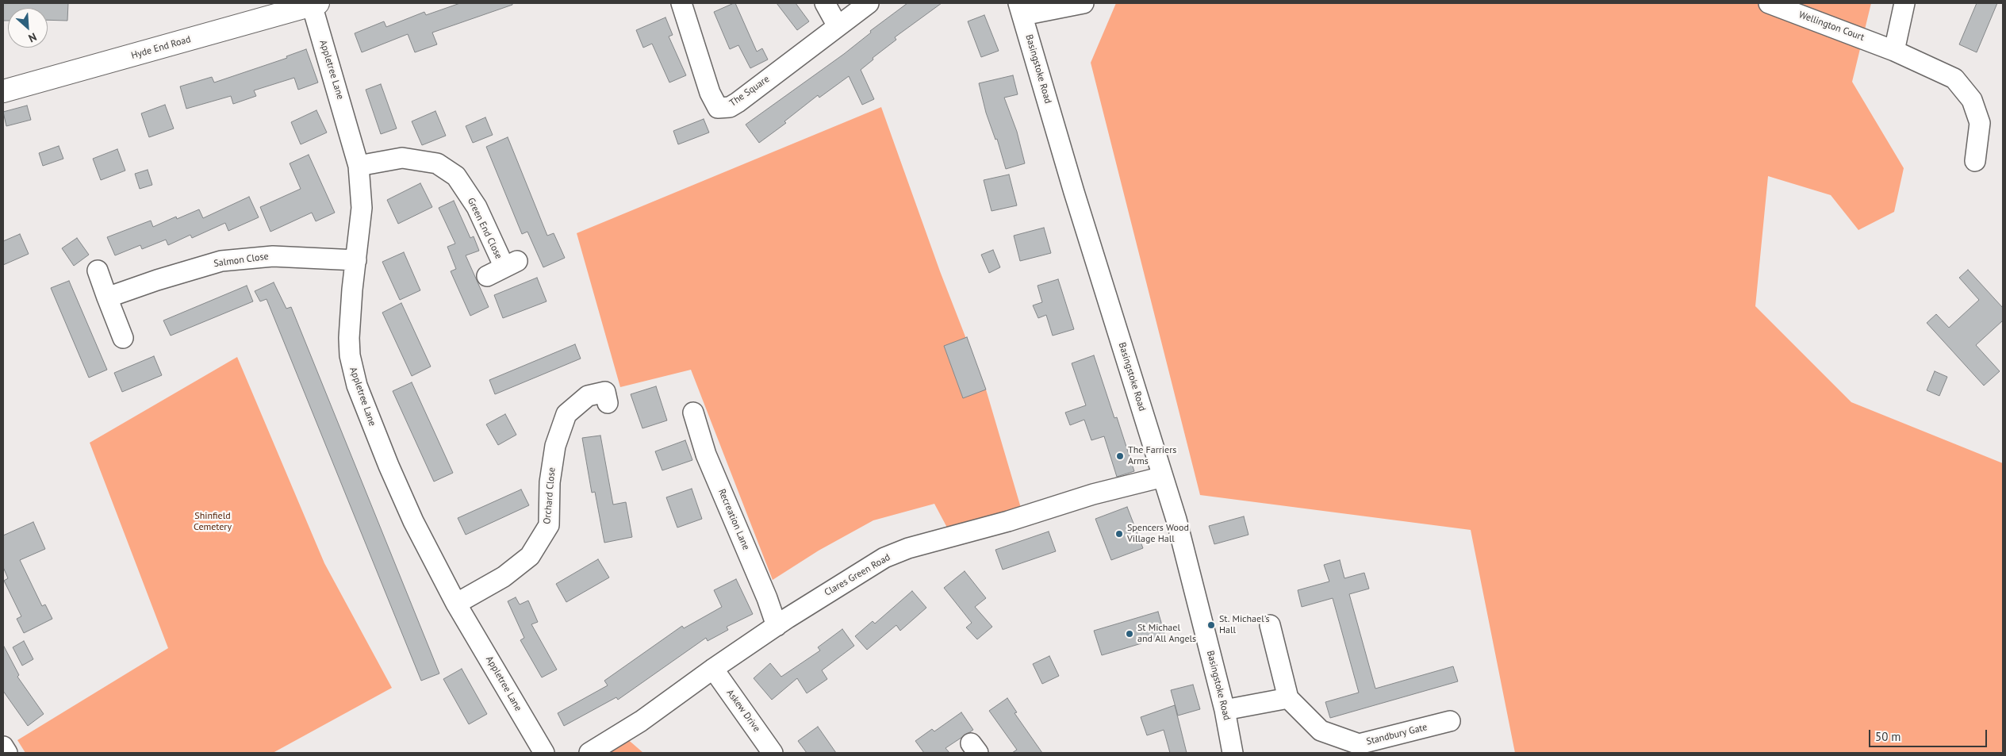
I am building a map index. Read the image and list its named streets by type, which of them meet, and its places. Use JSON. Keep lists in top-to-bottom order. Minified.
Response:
{"streets":{"main road":["Hyde End Road"],"street":["Wellington Court","Basingstoke Road","Appletree Lane","The Square","Green End Close","Salmon Close","Orchard Close","Recreation Lane","Clares Green Road","Askew Drive","Standbury Gate"]},"crossings":[["Hyde End Road","Appletree Lane"],["Basingstoke Road","Clares Green Road"],["Appletree Lane","Green End Close"],["Appletree Lane","Salmon Close"],["Appletree Lane","Orchard Close"],["Recreation Lane","Clares Green Road"],["Clares Green Road","Askew Drive"]],"parks":["Shinfield Cemetery"],"places":["The Farriers Arms","Spencers Wood Village Hall","St. Michael's Hall","St Michael and All Angels"],"scale_bar":"50 m","north":"bottom right"}
